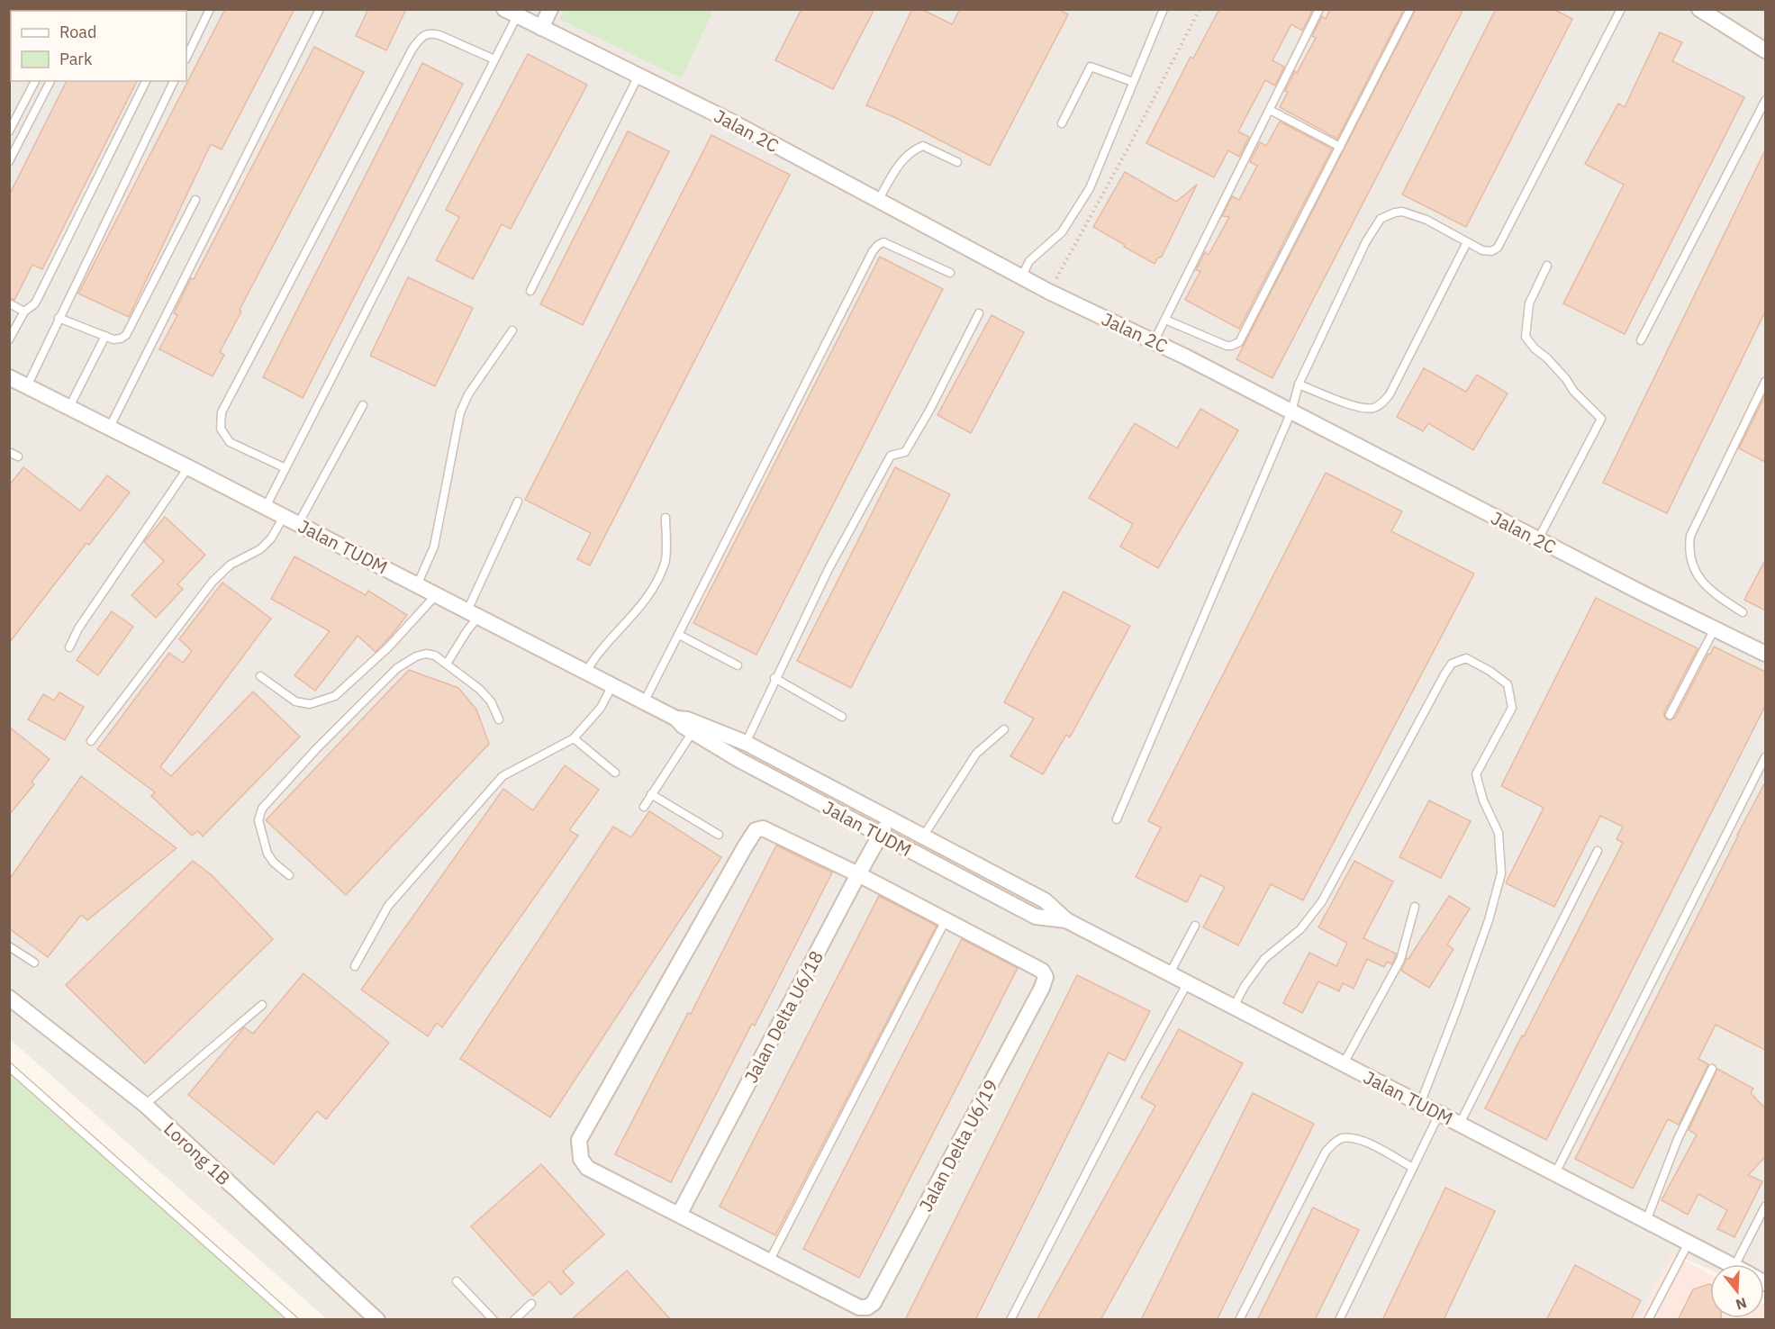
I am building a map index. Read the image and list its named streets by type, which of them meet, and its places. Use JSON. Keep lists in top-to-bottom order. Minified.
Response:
{"streets":{"street":["Jalan 2C","Jalan TUDM","Jalan Delta U6/18","Jalan Delta U6/19","Lorong 1B"]},"crossings":[["Jalan TUDM","Jalan Delta U6/18"]],"legend":["Road","Park"],"north":"bottom"}
